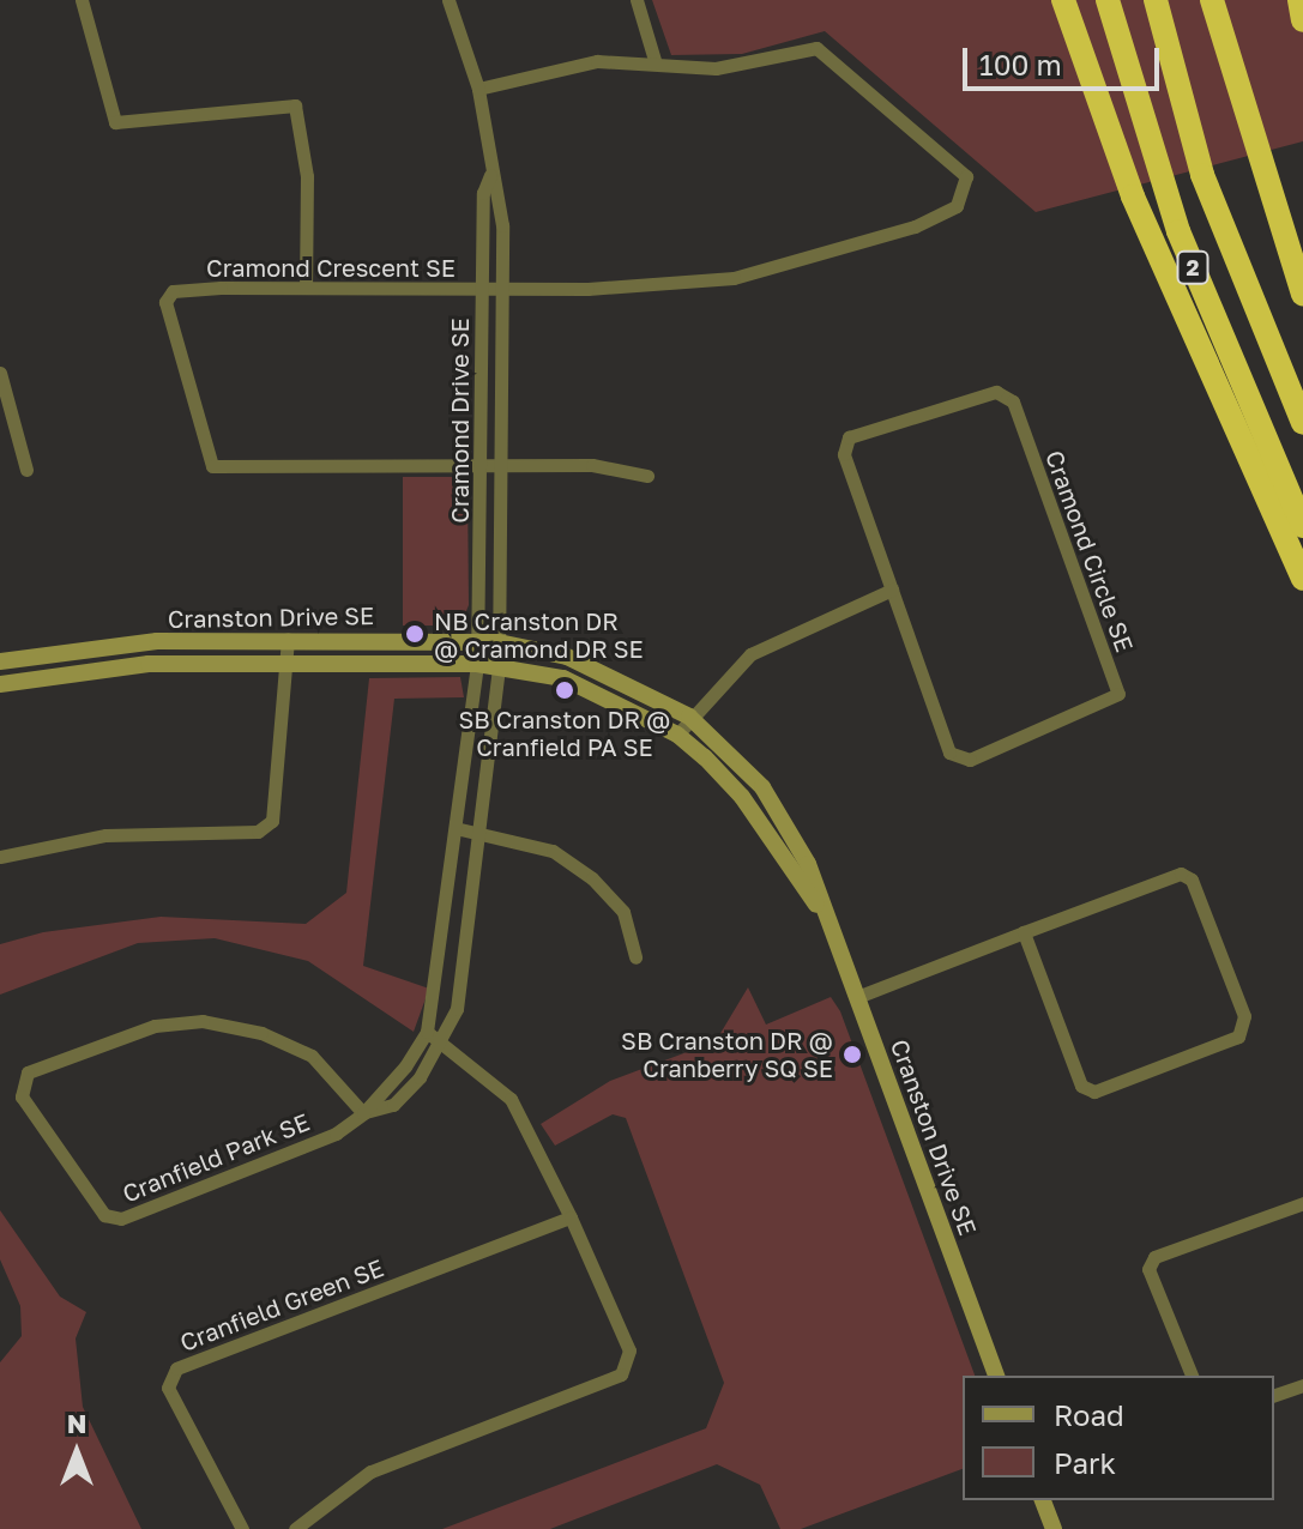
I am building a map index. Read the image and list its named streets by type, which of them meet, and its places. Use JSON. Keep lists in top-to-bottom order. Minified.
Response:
{"streets":{"highway":["2"],"street":["Cramond Crescent SE","Cramond Drive SE","Cramond Circle SE","Cranston Drive SE","Cranfield Park SE","Cranfield Green SE"]},"crossings":[["Cramond Crescent SE","Cramond Drive SE"],["Cramond Drive SE","Cranston Drive SE"],["Cramond Drive SE","Cranfield Park SE"],["Cranston Drive SE","Cranfield Park SE"]],"places":["NB Cranston DR @ Cramond DR SE","SB Cranston DR @ Cranfield PA SE","SB Cranston DR @ Cranberry SQ SE"],"legend":["Road","Park"],"scale_bar":"100 m","north":"top"}
